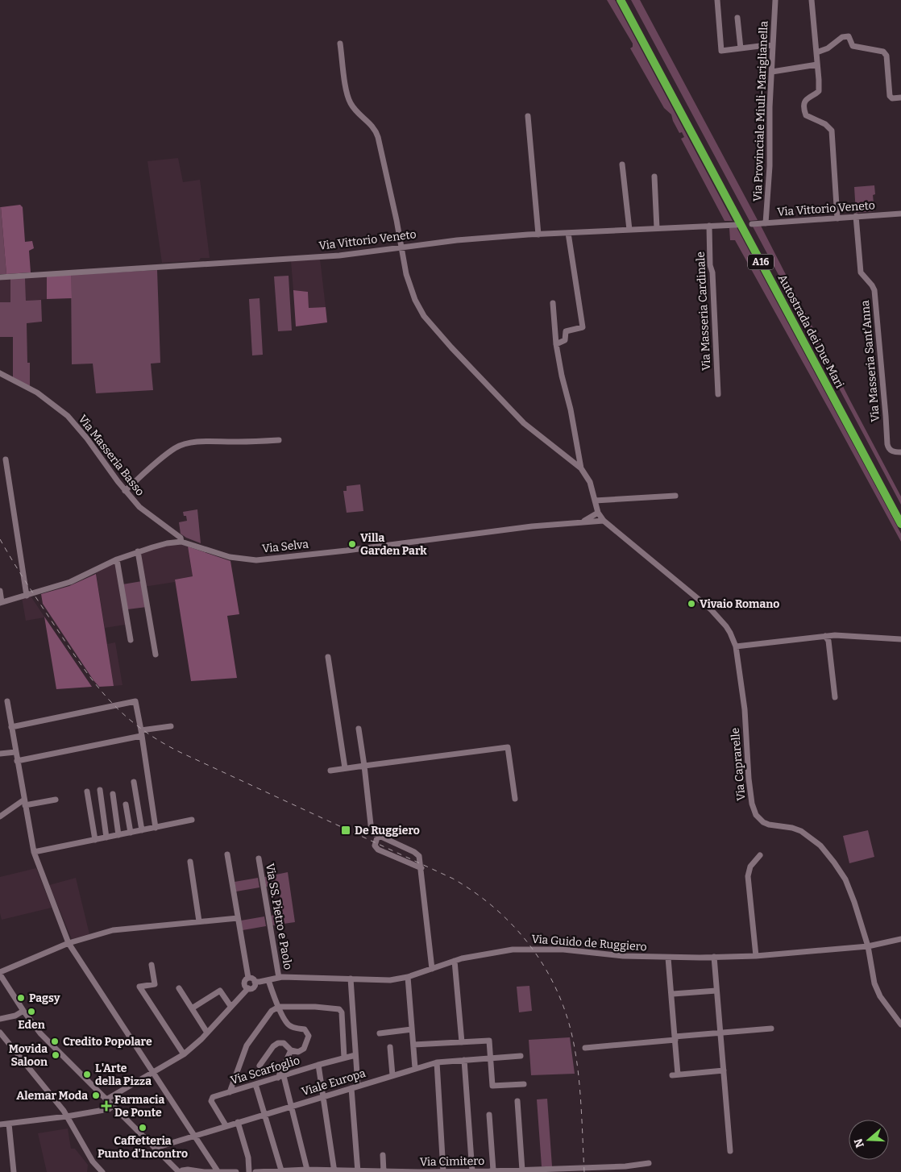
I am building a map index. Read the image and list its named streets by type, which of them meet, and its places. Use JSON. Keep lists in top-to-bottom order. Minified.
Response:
{"streets":{"highway":["A16","Autostrada dei Due Mari"],"street":["Via Provinciale Miuli-Mariglianella","Via Vittorio Veneto","Via Masseria Cardinale","Via Masseria Sant'Anna","Via Masseria Basso","Via Selva","Via Caprarelle","Via SS. Pietro e Paolo","Via Guido de Ruggiero","Via Scarfoglio","Viale Europa","Via Cimitero"]},"crossings":[["Via Provinciale Miuli-Mariglianella","Via Vittorio Veneto"],["Via Vittorio Veneto","Via Masseria Cardinale"],["Via Vittorio Veneto","Via Masseria Sant'Anna"],["Via Masseria Basso","Via Selva"],["Via Selva","Via Caprarelle"],["Via Caprarelle","Via Guido de Ruggiero"],["Via SS. Pietro e Paolo","Via Guido de Ruggiero"],["Via Scarfoglio","Viale Europa"]],"places":{"other":["Villa Garden Park","Vivaio Romano","Pagsy","Eden","Credito Popolare","Movida Saloon","L'Arte della Pizza","Alemar Moda","Caffetteria Punto d'Incontro"],"transit":["De Ruggiero"],"health":["Farmacia De Ponte"]},"north":"left"}
